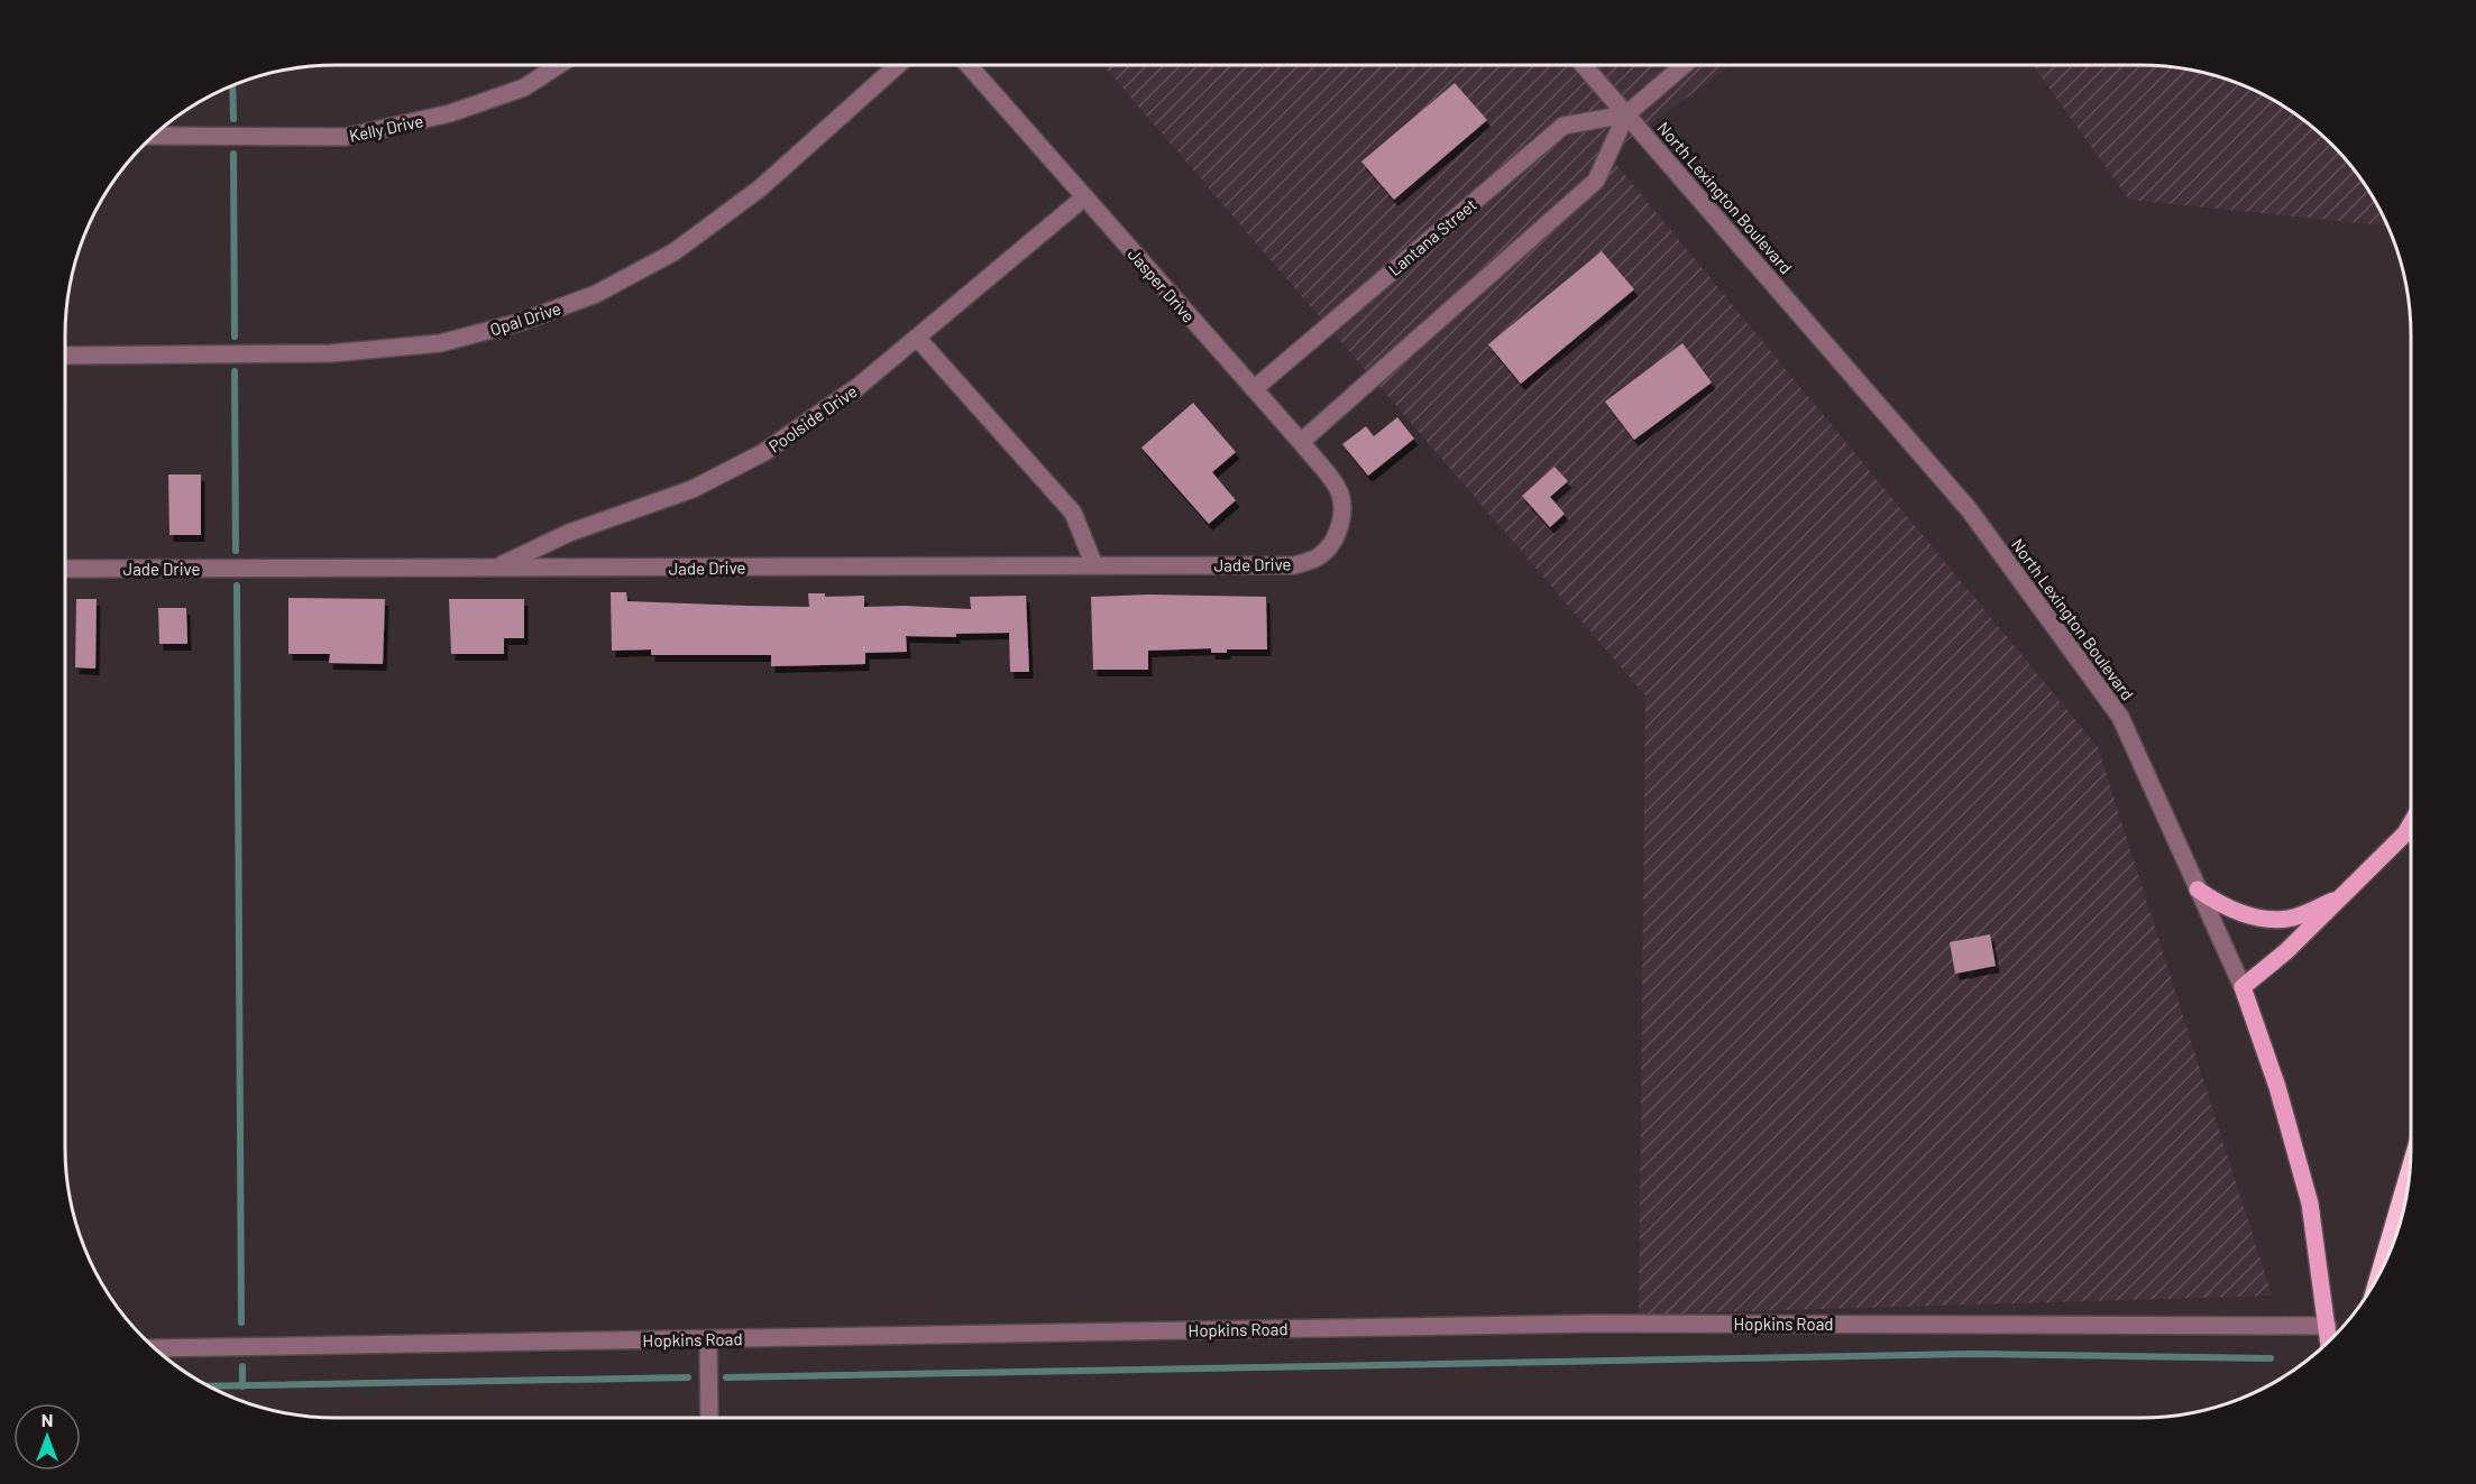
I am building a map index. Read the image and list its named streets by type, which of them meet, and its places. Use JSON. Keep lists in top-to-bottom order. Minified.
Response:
{"streets":{"main road":["North Lexington Boulevard"],"street":["Kelly Drive","Lantana Street","Jasper Drive","Opal Drive","Poolside Drive","Jade Drive","Hopkins Road"]},"crossings":[["North Lexington Boulevard","Lantana Street"],["North Lexington Boulevard","Hopkins Road"],["Lantana Street","Jasper Drive"],["Jasper Drive","Poolside Drive"],["Jasper Drive","Jade Drive"],["Poolside Drive","Jade Drive"]],"north":"top"}
